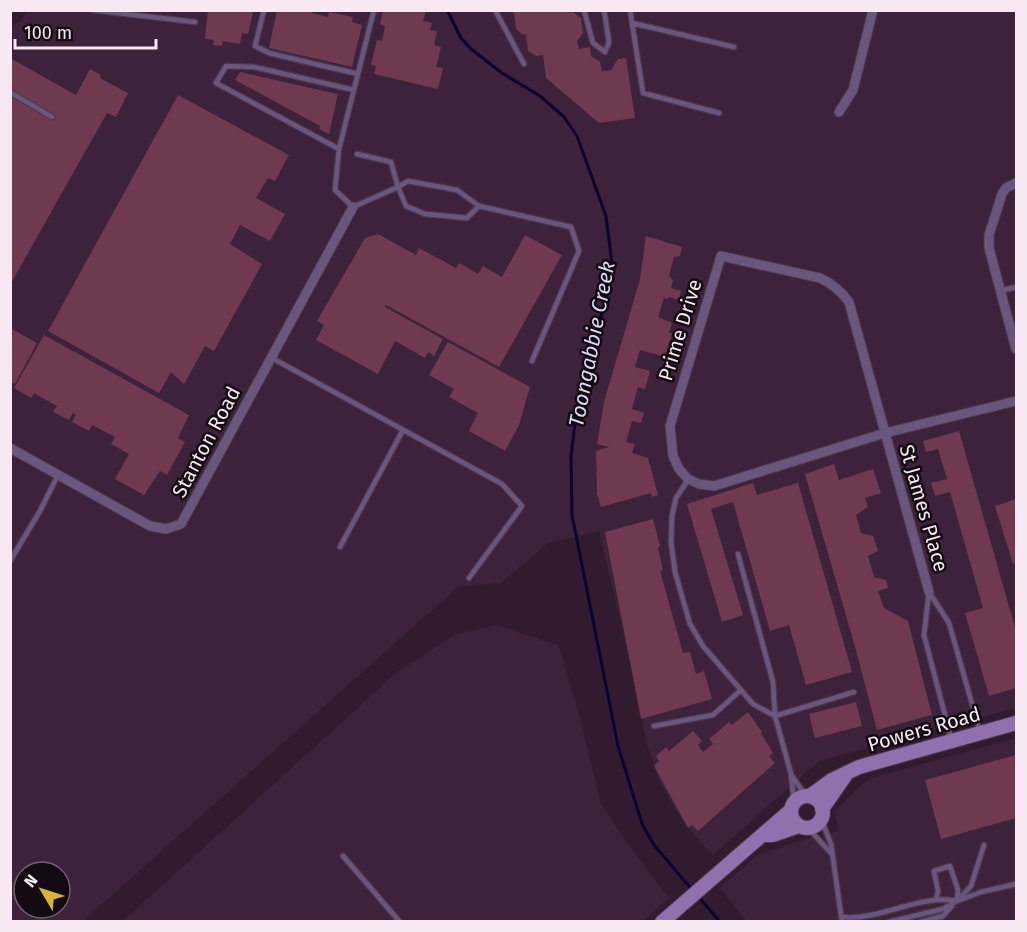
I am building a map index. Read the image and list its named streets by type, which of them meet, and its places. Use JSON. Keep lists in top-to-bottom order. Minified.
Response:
{"streets":{"street":["Prime Drive","Stanton Road","St James Place","Powers Road"]},"crossings":[["Prime Drive","St James Place"]],"water":["Toongabbie Creek"],"scale_bar":"100 m","north":"top left"}
